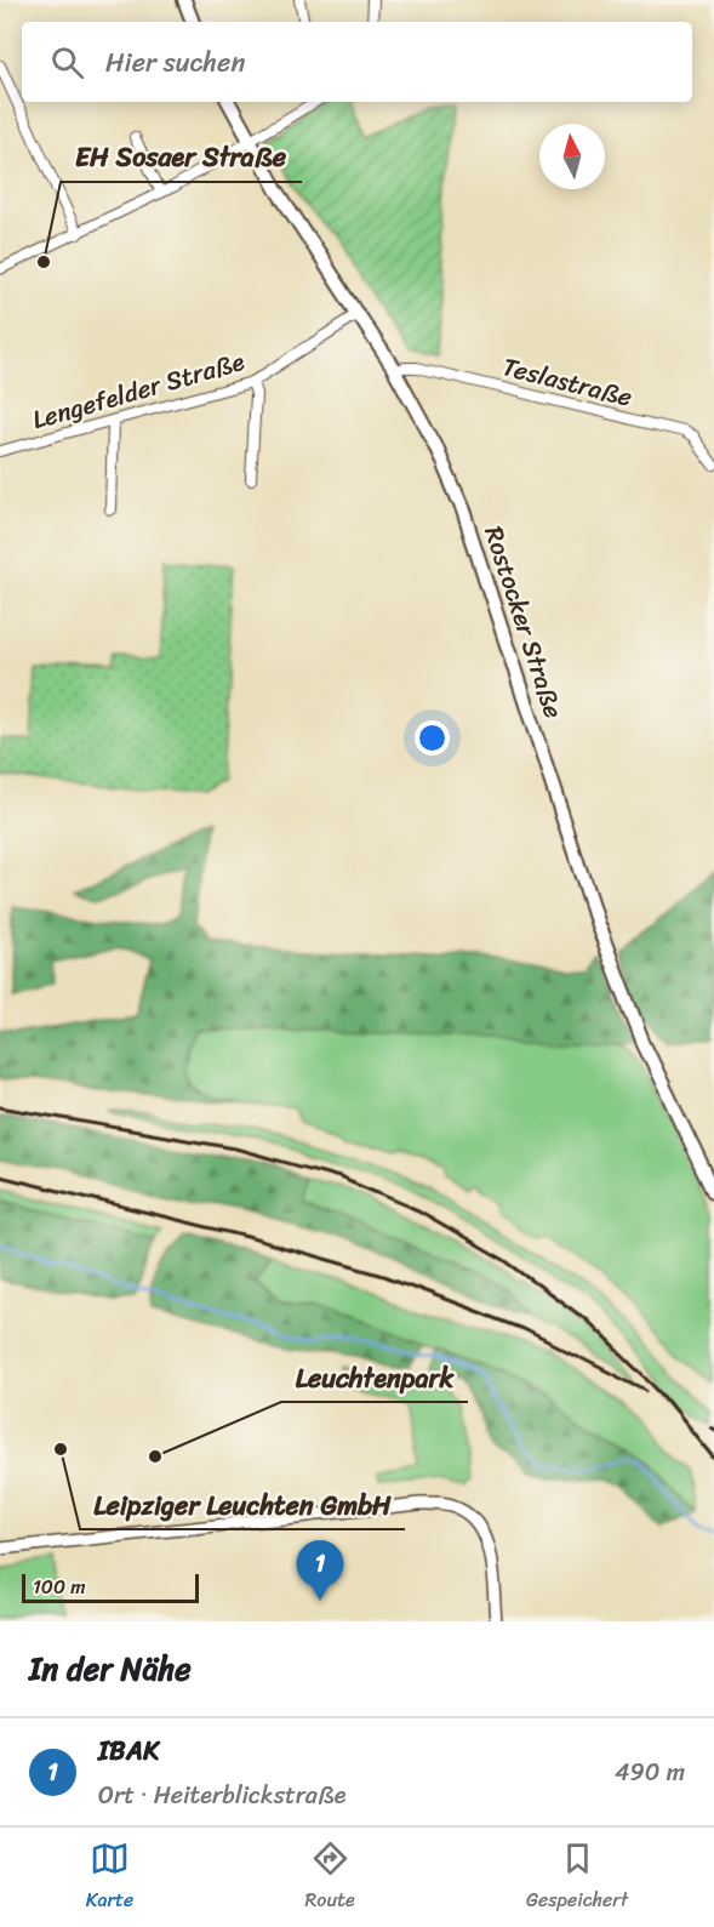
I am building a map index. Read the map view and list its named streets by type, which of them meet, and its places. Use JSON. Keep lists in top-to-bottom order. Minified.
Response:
{"streets":{"main road":["Rostocker Straße"],"street":["Teslastraße","Lengefelder Straße"]},"crossings":[["Teslastraße","Rostocker Straße"],["Lengefelder Straße","Rostocker Straße"]],"places":["EH Sosaer Straße","Leipziger Leuchten GmbH","Leuchtenpark"],"scale_bar":"100 m","north":"top","page":{"search":"Hier suchen","pins":"1","scale":"100 m","heading":"In der Nähe","list":[{"mark":"1","name":"IBAK","note":"Ort · Heiterblickstraße","value":"490 m"}],"nav":["Karte","Route","Gespeichert"]}}
